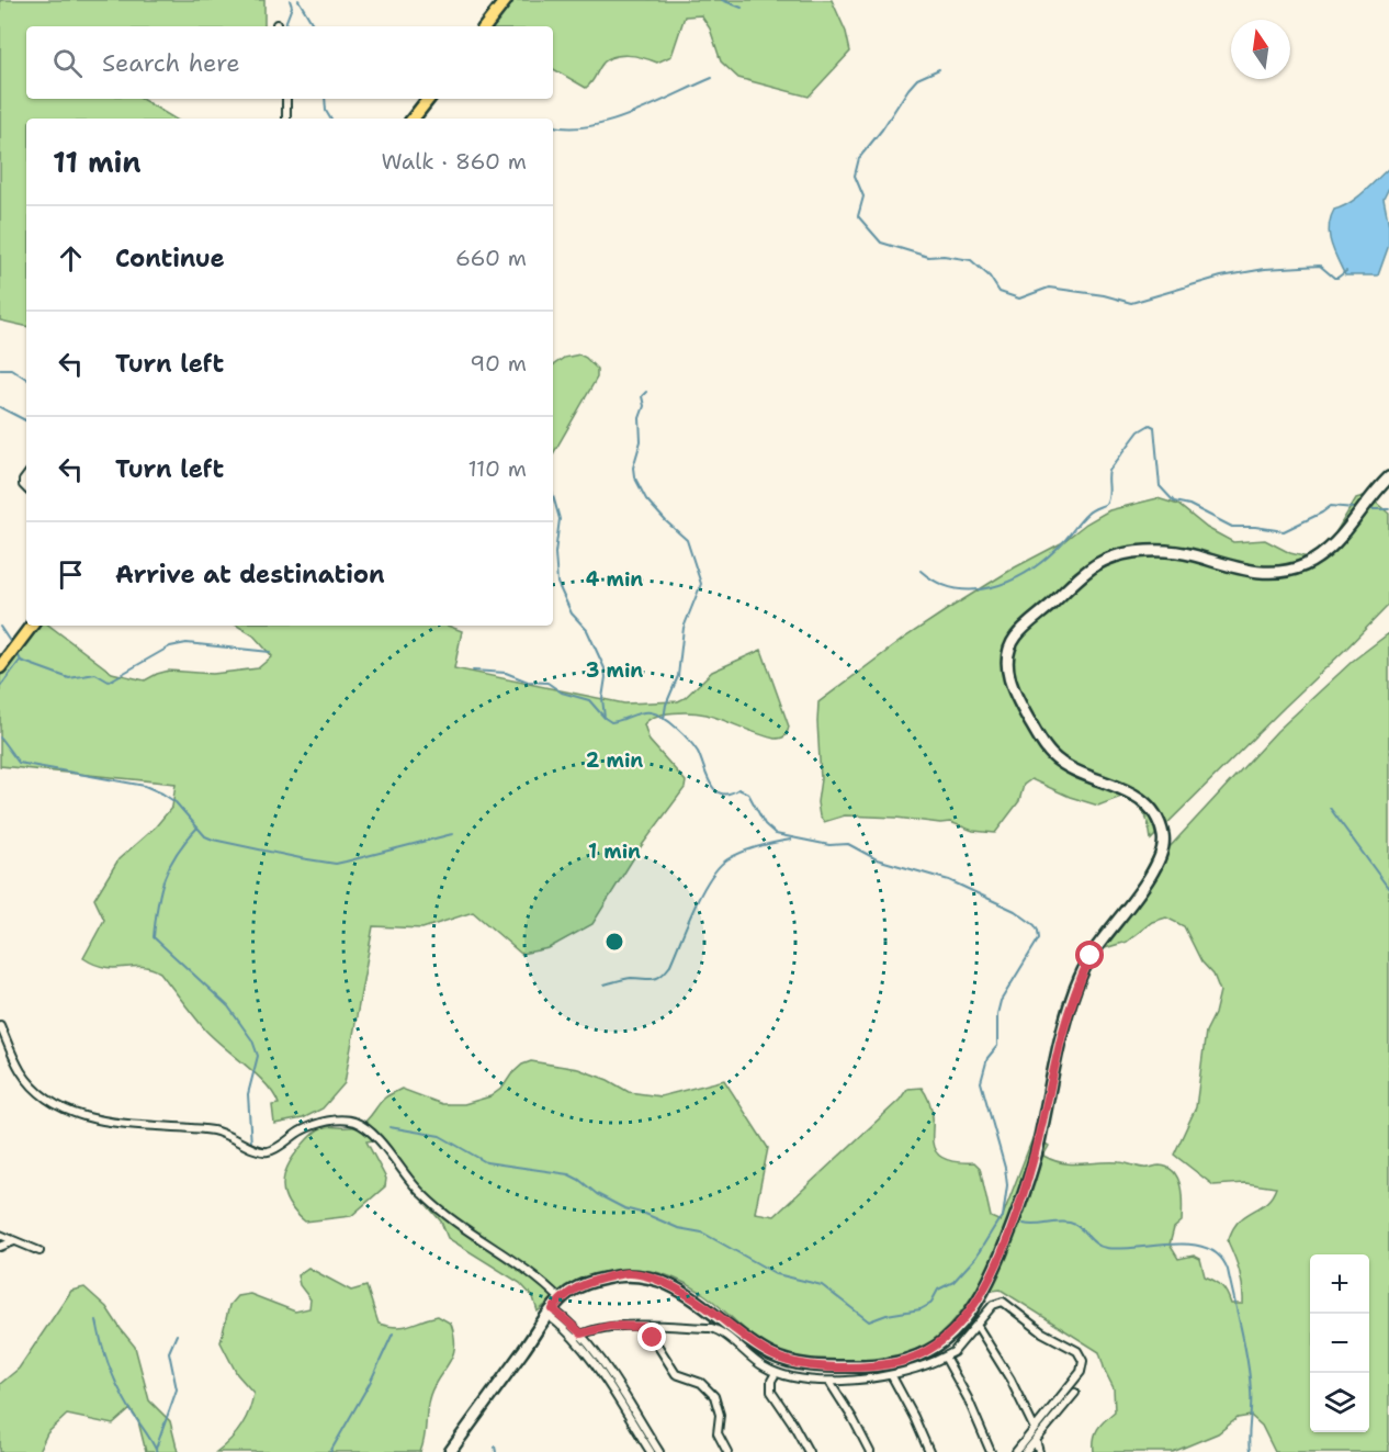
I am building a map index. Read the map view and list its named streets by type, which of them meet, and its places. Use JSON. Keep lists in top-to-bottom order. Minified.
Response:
{"north":"top","page":{"search":"Search here","heading":["11 min","Walk · 860 m"],"list":[["Continue","660 m"],["Turn left","90 m"],["Turn left","110 m"],"Arrive at destination"],"map_buttons":["+","−"]},"rings":["4 min","3 min","2 min","1 min"]}
